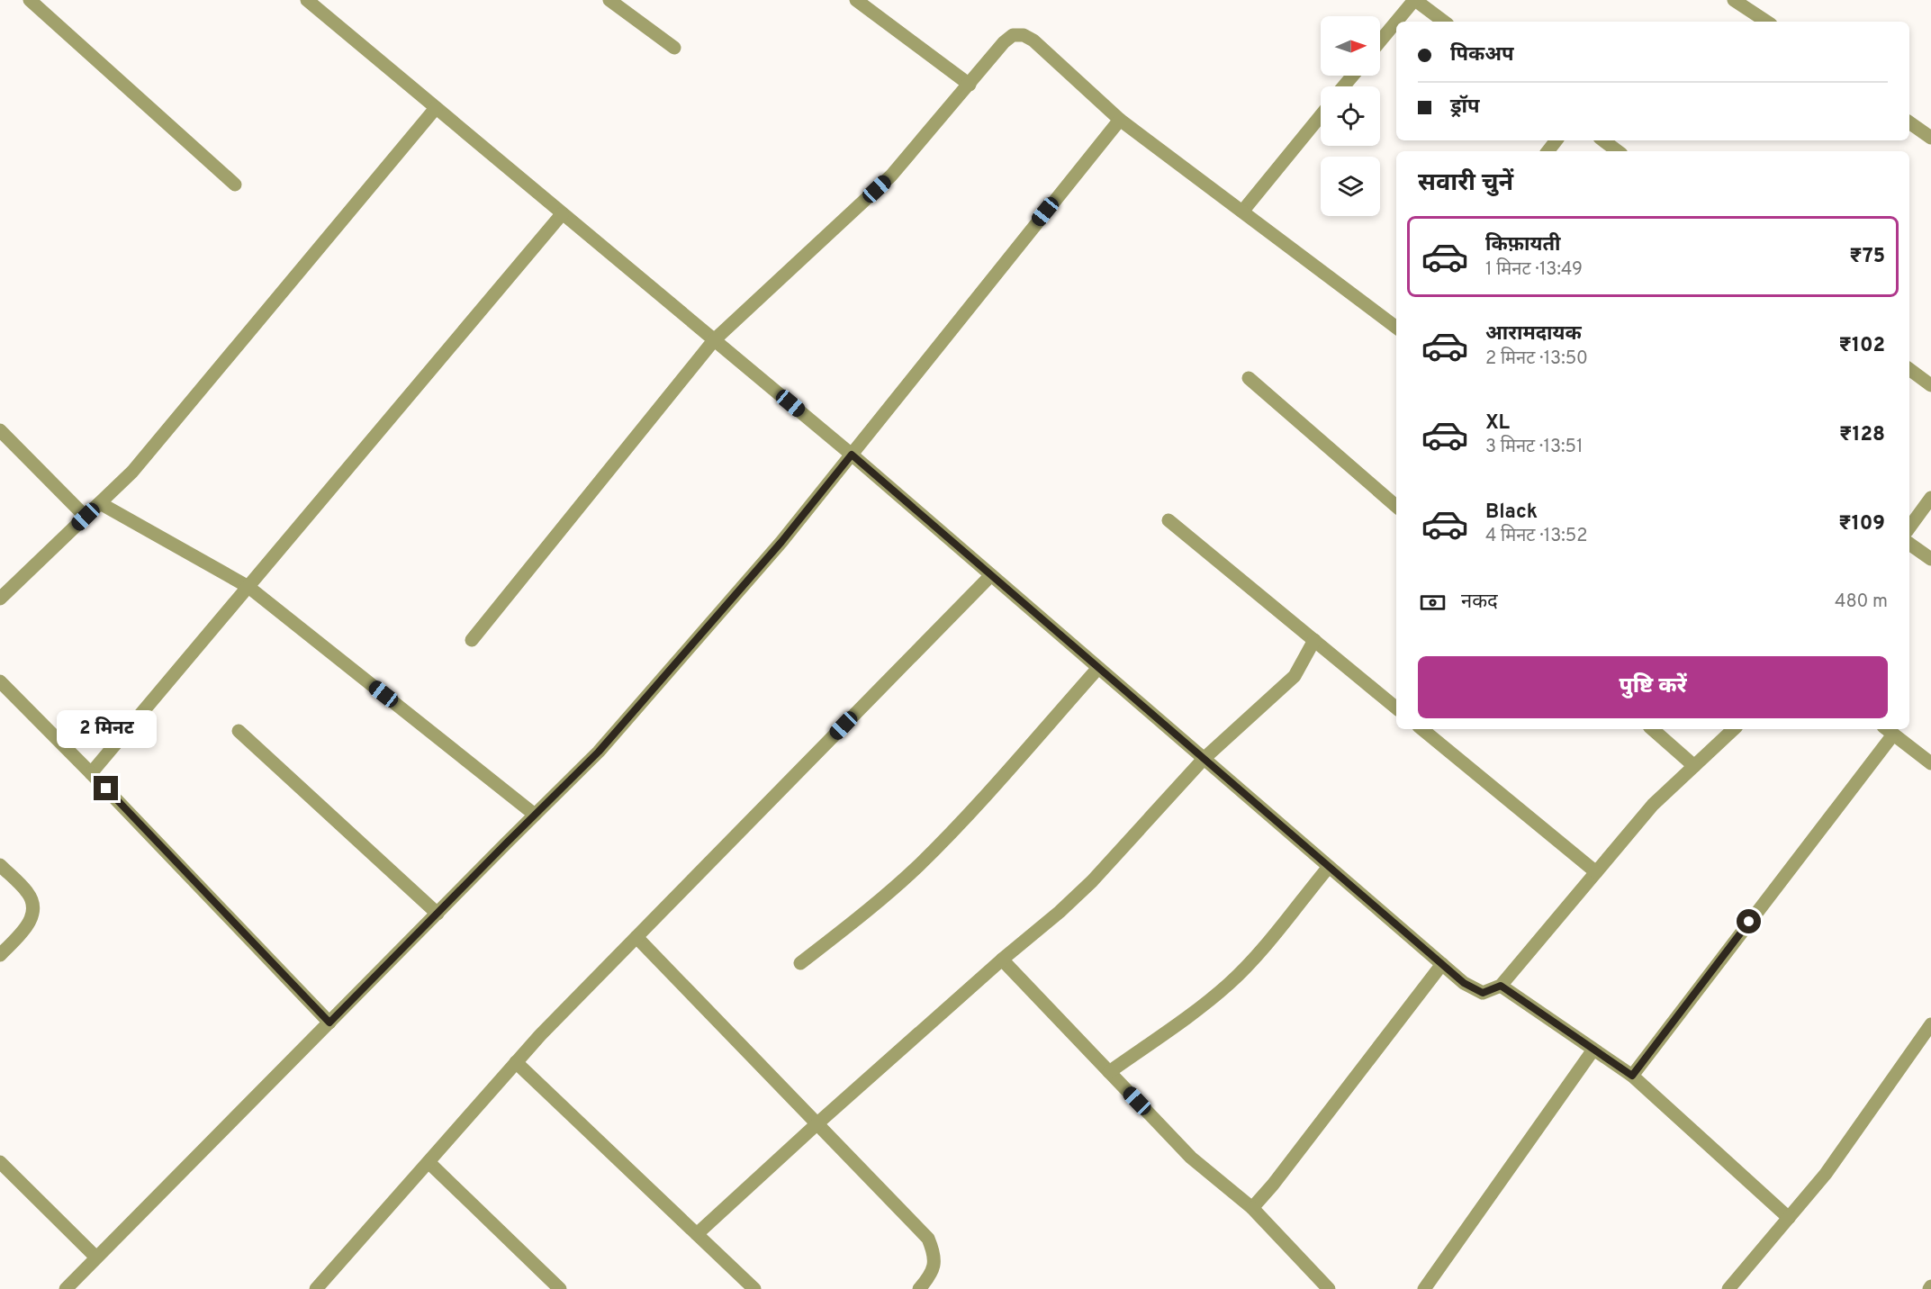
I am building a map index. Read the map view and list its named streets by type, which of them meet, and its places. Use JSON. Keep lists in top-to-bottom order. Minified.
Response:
{"north":"right","page":{"banner":["पिकअप","ड्रॉप"],"heading":"सवारी चुनें","list":[{"name":"किफ़ायती","note":"1 मिनट · 13:49","value":"₹75"},{"name":"आरामदायक","note":"2 मिनट · 13:50","value":"₹102"},{"name":"XL","note":"3 मिनट · 13:51","value":"₹128"},{"name":"Black","note":"4 मिनट · 13:52","value":"₹109"}],"pay":["नकद","480 m"],"buttons":"पुष्टि करें","bubble":"2 मिनट"}}
